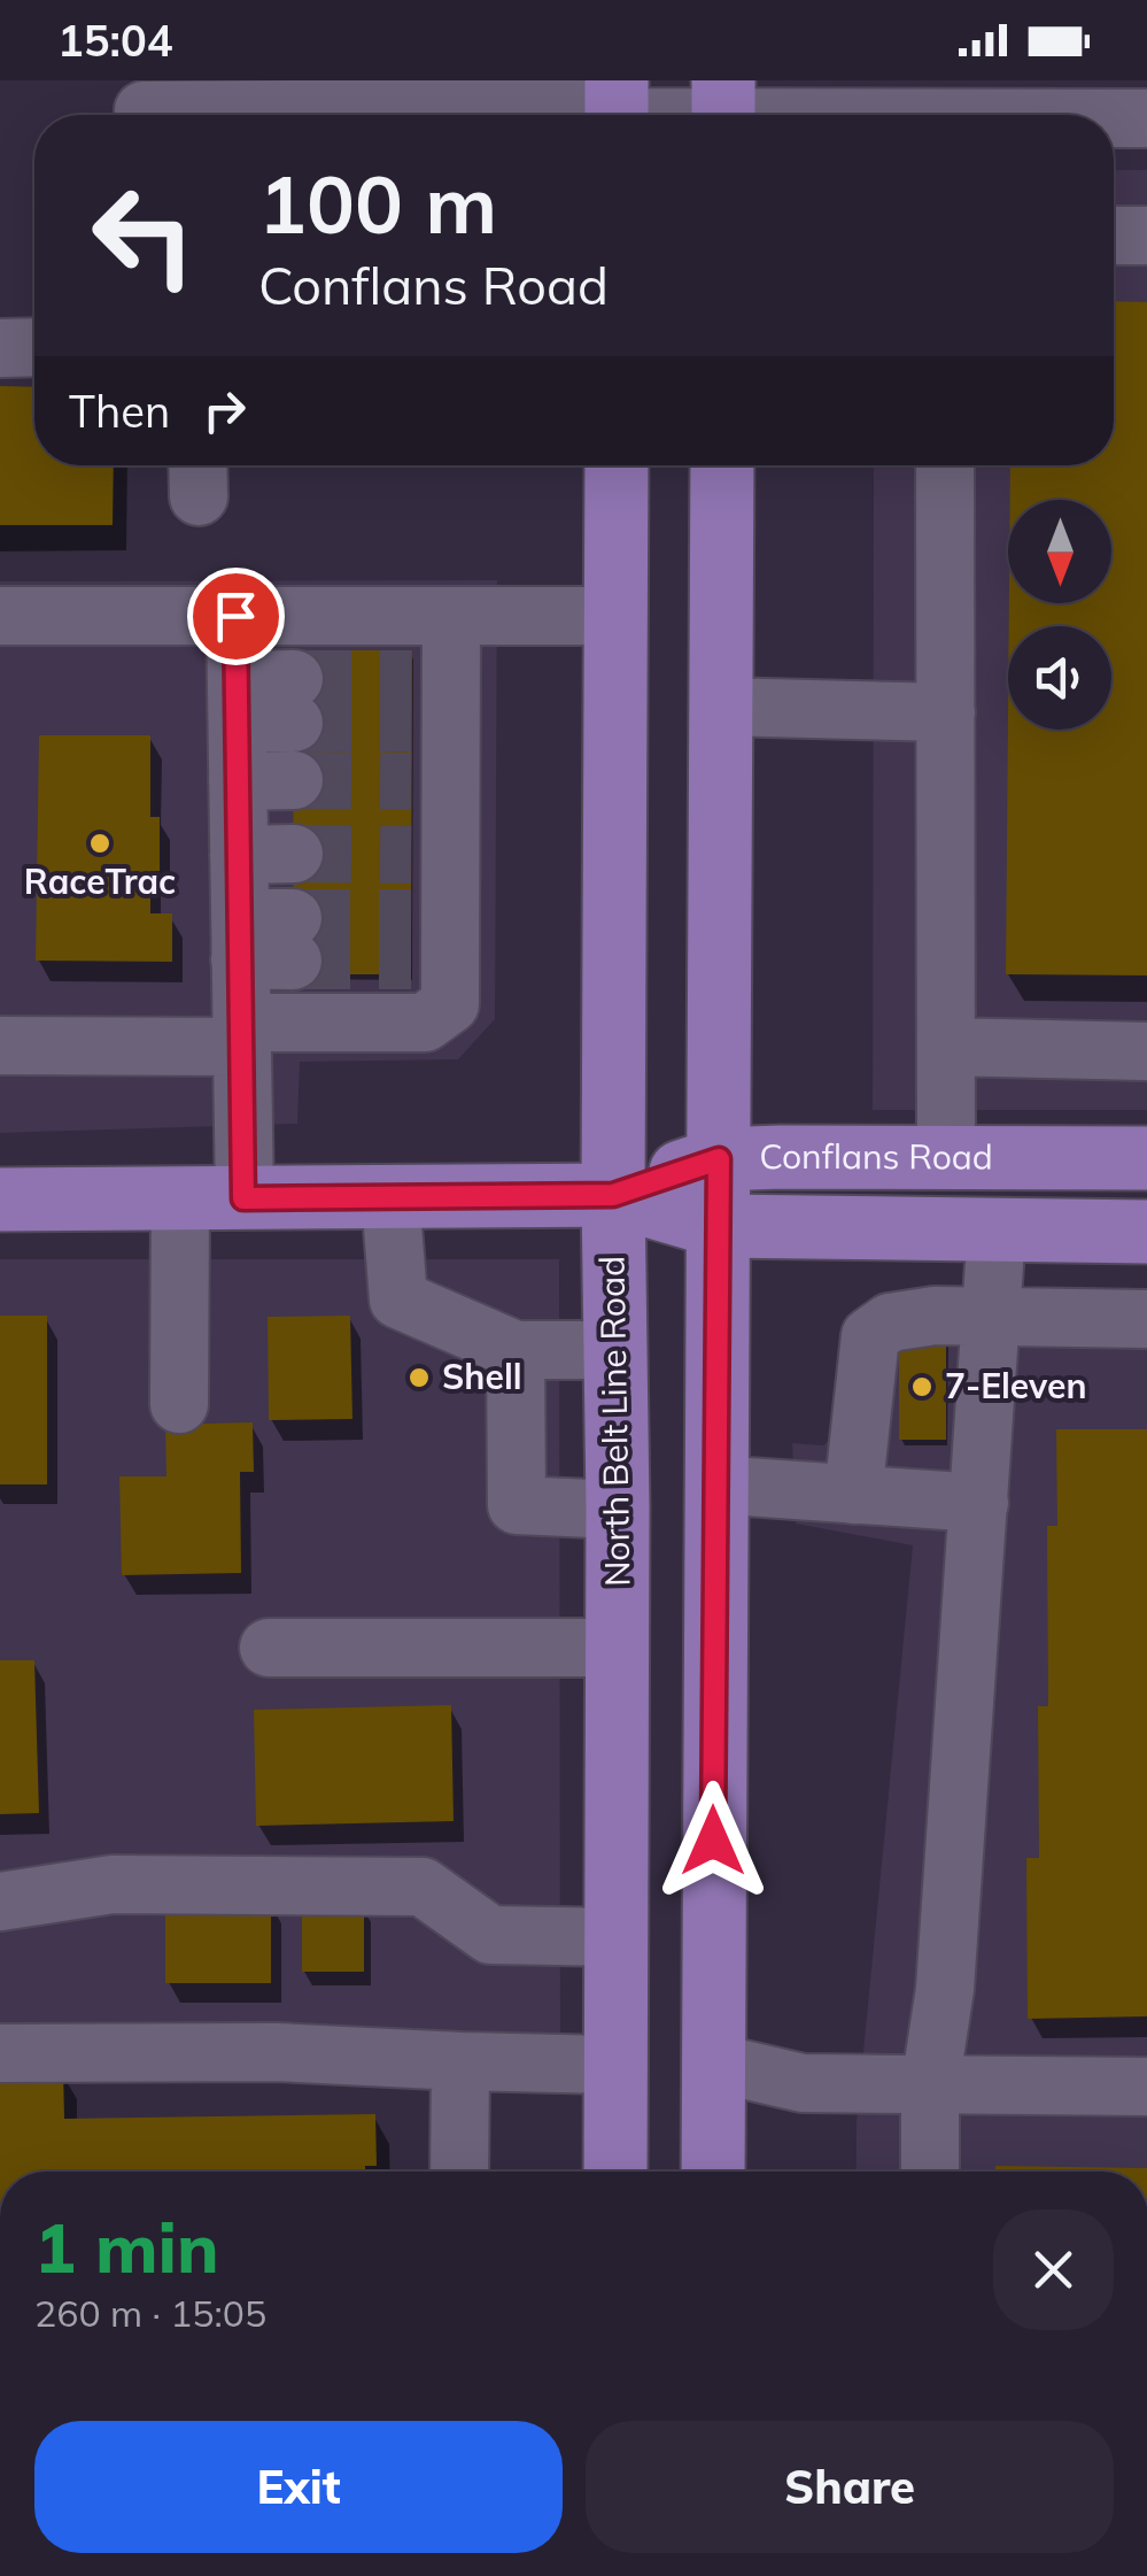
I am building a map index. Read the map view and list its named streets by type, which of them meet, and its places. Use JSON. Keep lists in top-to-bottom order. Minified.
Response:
{"streets":{"main road":["Conflans Road","North Belt Line Road"]},"crossings":[["Conflans Road","North Belt Line Road"]],"places":["RaceTrac","Shell","7-Eleven"],"north":"bottom","page":{"status":"15:04","turn":["100 m","Conflans Road"],"then":"Then","heading":["1 min","260 m · 15:05"],"buttons":["Exit","Share"]}}
